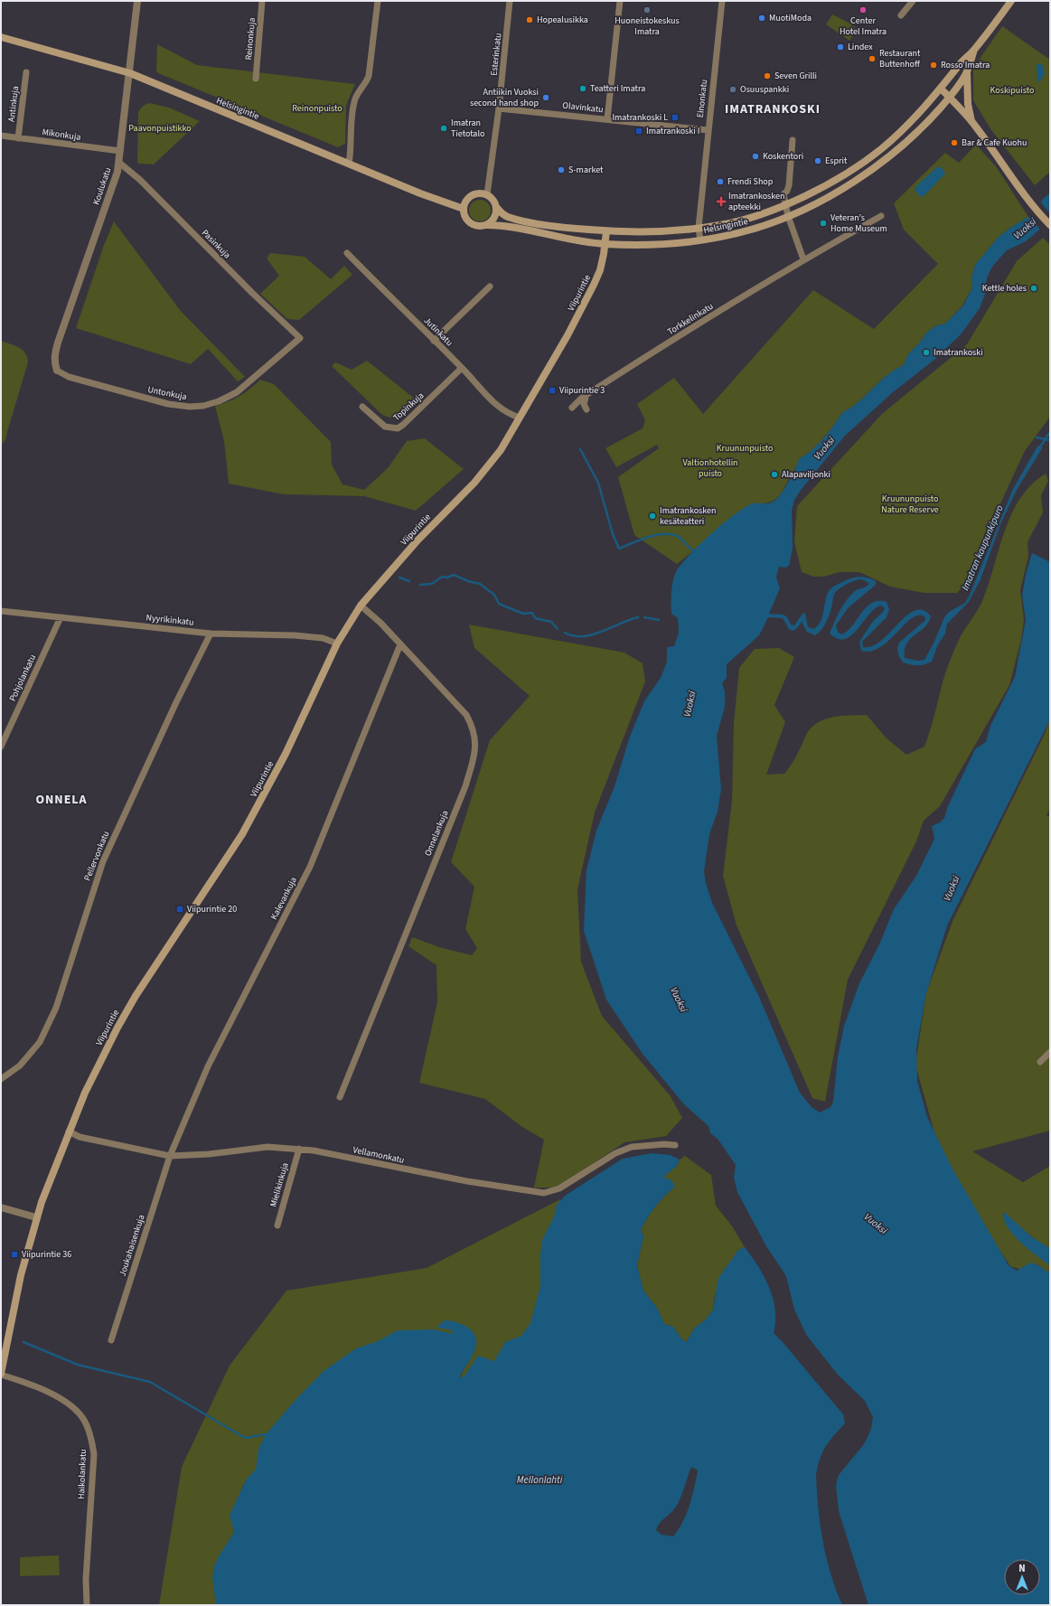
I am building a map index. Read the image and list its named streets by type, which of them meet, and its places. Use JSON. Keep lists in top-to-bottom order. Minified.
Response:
{"streets":{"main road":["Helsingintie","Viipurintie"],"street":["Reinonkuja","Esterinkatu","Einonkatu","Antinkuja","Olavinkatu","Mikonkuja","Koulukatu","Pasinkuja","Torkkelinkatu","Jutinkatu","Untonkuja","Topinkuja","Nyyrikinkatu","Pohjolankatu","Onnelankuja","Pellervonkatu","Kalevankuja","Vellamonkatu","Mielikinkuja","Joukahaisenkuja","Haikolankatu"]},"crossings":[["Esterinkatu","Olavinkatu"],["Esterinkatu","Helsingintie"],["Einonkatu","Olavinkatu"],["Einonkatu","Helsingintie"],["Antinkuja","Mikonkuja"],["Helsingintie","Koulukatu"],["Helsingintie","Viipurintie"],["Mikonkuja","Koulukatu"],["Koulukatu","Pasinkuja"],["Koulukatu","Untonkuja"],["Pasinkuja","Untonkuja"],["Viipurintie","Jutinkatu"],["Viipurintie","Nyyrikinkatu"],["Viipurintie","Onnelankuja"],["Viipurintie","Vellamonkatu"],["Viipurintie","Haikolankatu"],["Jutinkatu","Topinkuja"],["Nyyrikinkatu","Pohjolankatu"],["Nyyrikinkatu","Pellervonkatu"],["Onnelankuja","Kalevankuja"],["Kalevankuja","Vellamonkatu"],["Kalevankuja","Joukahaisenkuja"],["Vellamonkatu","Mielikinkuja"],["Vellamonkatu","Joukahaisenkuja"]],"districts":["IMATRANKOSKI","ONNELA"],"water":["Vuoksi","Imatran kaupunkipuro","Mellonlahti"],"parks":["Koskipuisto","Reinonpuisto","Paavonpuistikko","Kruununpuisto","Valtionhotellin puisto","Kruununpuisto Nature Reserve"],"places":{"other":["Huoneistokeskus Imatra","Center Hotel Imatra","MuotiModa","Hopealusikka","Lindex","Restaurant Buttenhoff","Rosso Imatra","Seven Grilli","Teatteri Imatra","Osuuspankki","Antiikin Vuoksi second hand shop","Imatran Tietotalo","Bar & Cafe Kuohu","Koskentori","Esprit","S-market","Frendi Shop","Veteran’s Home Museum","Kettle holes","Imatrankoski","Alapaviljonki","Imatrankosken kesäteatteri"],"transit":["Imatrankoski L","Imatrankoski I","Viipurintie 3","Viipurintie 20","Viipurintie 36"],"health":["Imatrankosken apteekki"]},"north":"top"}
